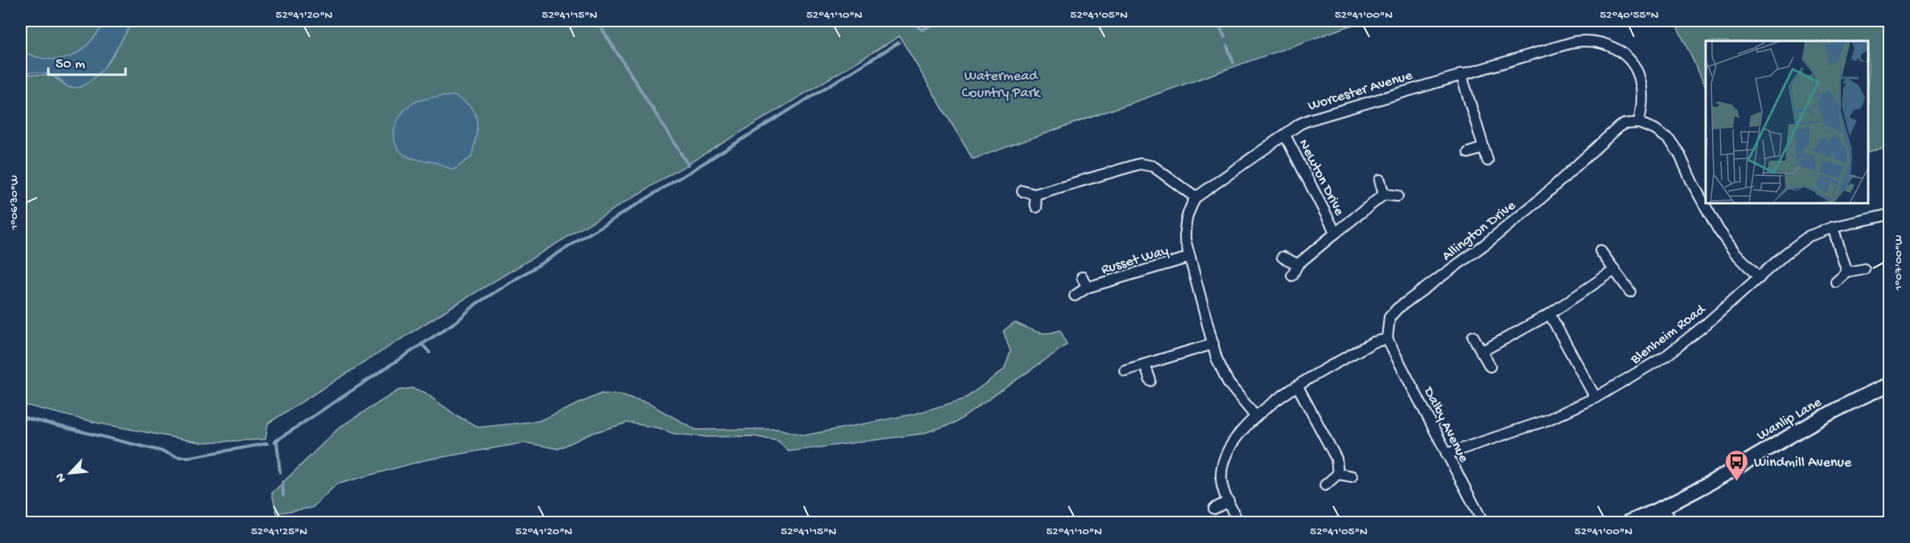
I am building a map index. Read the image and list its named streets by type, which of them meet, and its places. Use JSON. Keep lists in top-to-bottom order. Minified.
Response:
{"streets":{"street":["Worcester Avenue","Newton Drive","Allington Drive","Russet Way","Blenheim Road","Wanlip Lane","Dalby Avenue"]},"crossings":[["Worcester Avenue","Newton Drive"],["Worcester Avenue","Allington Drive"],["Allington Drive","Dalby Avenue"],["Blenheim Road","Dalby Avenue"]],"parks":["Watermead Country Park"],"places":{"bus stop":["Windmill Avenue"]},"scale_bar":"50 m","north":"bottom left","coordinates":["52°41'20\"N","52°41'15\"N","52°41'10\"N","52°41'05\"N","52°41'00\"N","52°40'55\"N","1°06'30\"W","1°07'00\"W","52°41'25\"N"]}
